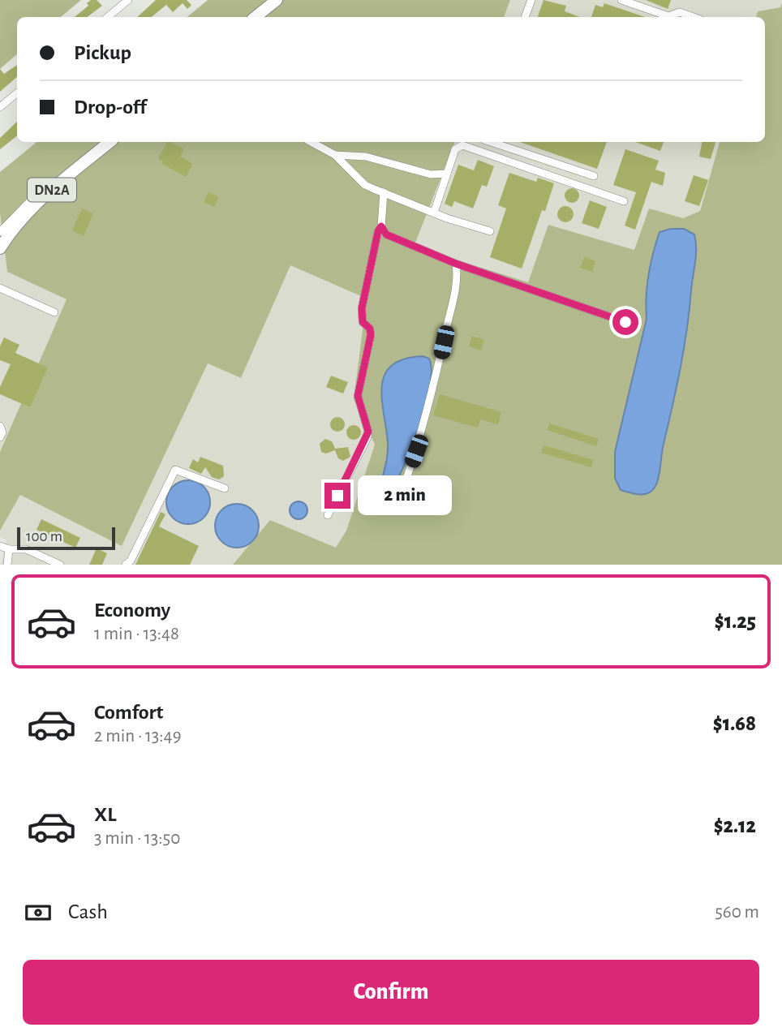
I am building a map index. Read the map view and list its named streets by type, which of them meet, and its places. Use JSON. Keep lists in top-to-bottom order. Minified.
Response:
{"streets":{"highway":["DN2A"]},"scale_bar":"100 m","page":{"banner":["Pickup","Drop-off"],"bubble":"2 min","scale":"100 m","list":[{"name":"Economy","note":"1 min · 13:48","value":"$1.25"},{"name":"Comfort","note":"2 min · 13:49","value":"$1.68"},{"name":"XL","note":"3 min · 13:50","value":"$2.12"}],"pay":["Cash","560 m"],"buttons":"Confirm"}}
